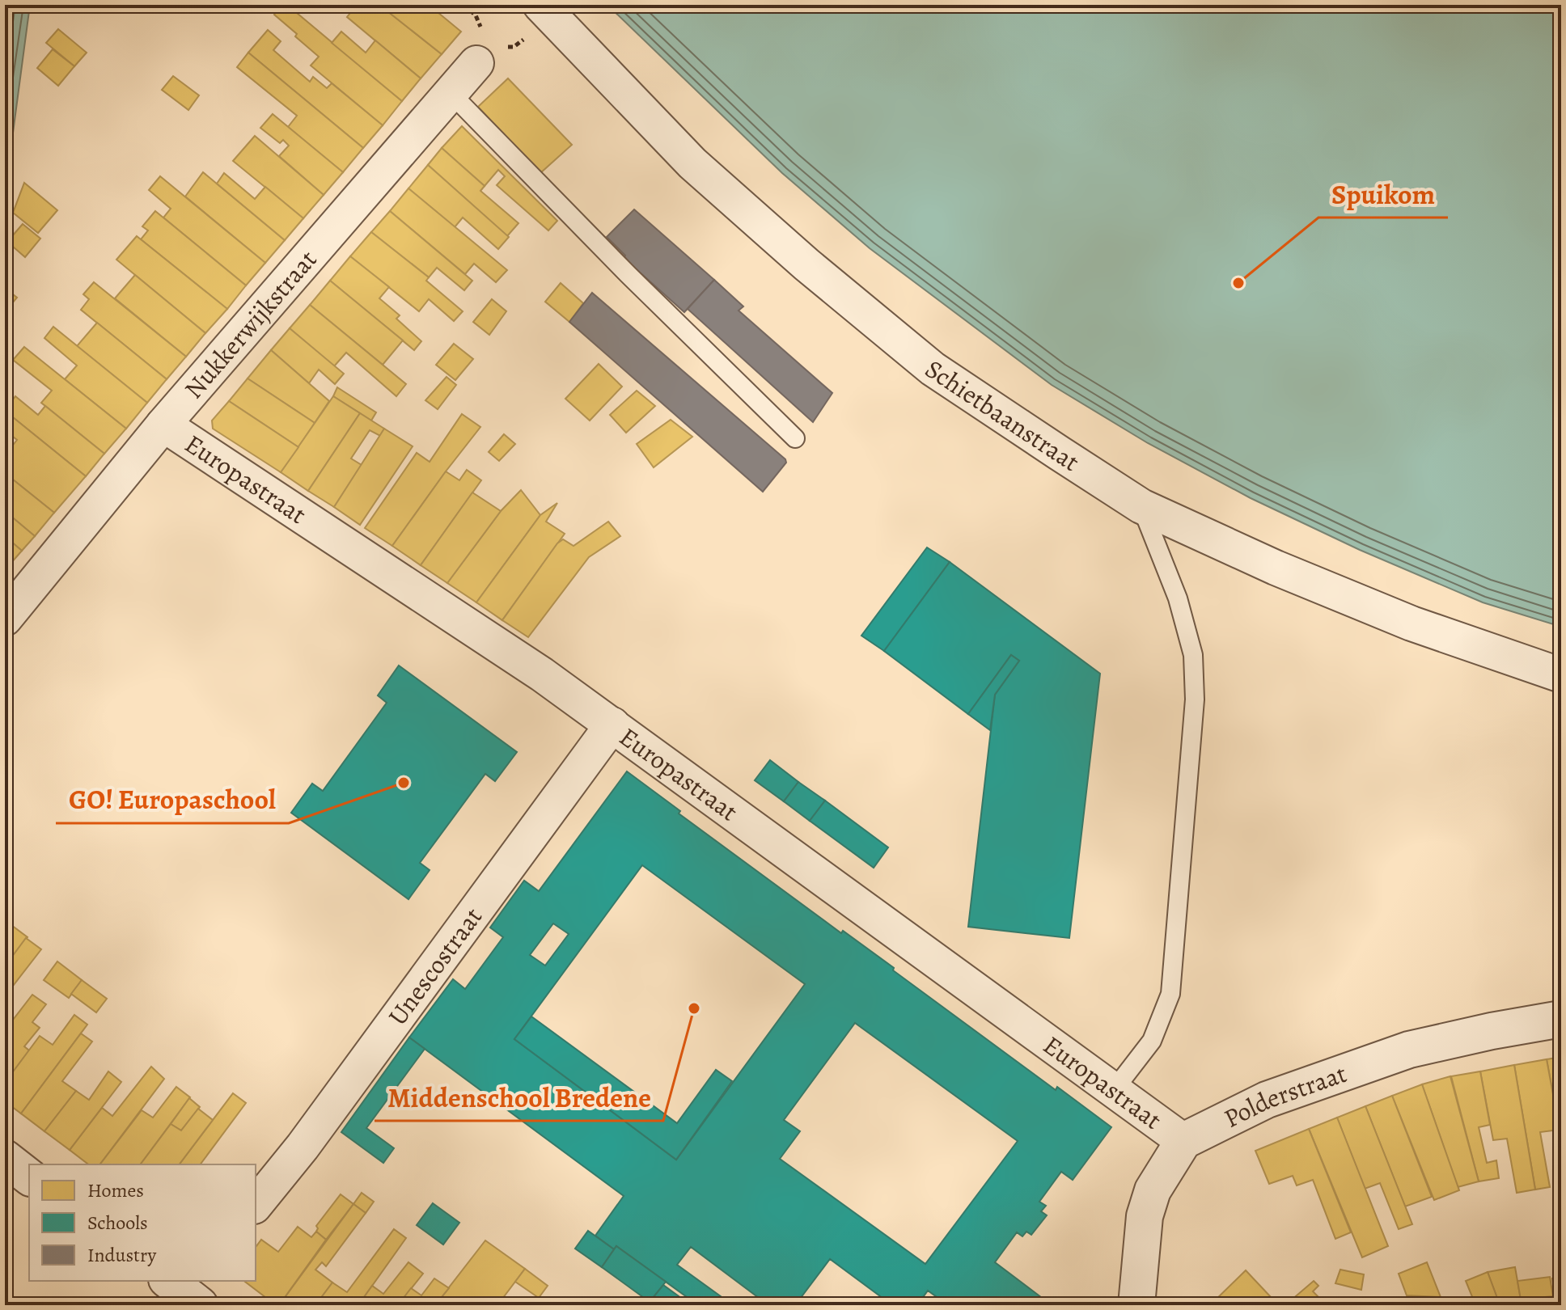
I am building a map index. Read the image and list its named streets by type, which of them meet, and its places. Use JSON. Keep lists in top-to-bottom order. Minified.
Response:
{"streets":{"street":["Nukkerwijkstraat","Schietbaanstraat","Europastraat","Unescostraat","Polderstraat"]},"crossings":[["Nukkerwijkstraat","Europastraat"],["Europastraat","Unescostraat"],["Europastraat","Polderstraat"]],"places":["Spuikom","GO! Europaschool","Middenschool Bredene"],"legend":["Homes","Schools","Industry"]}
